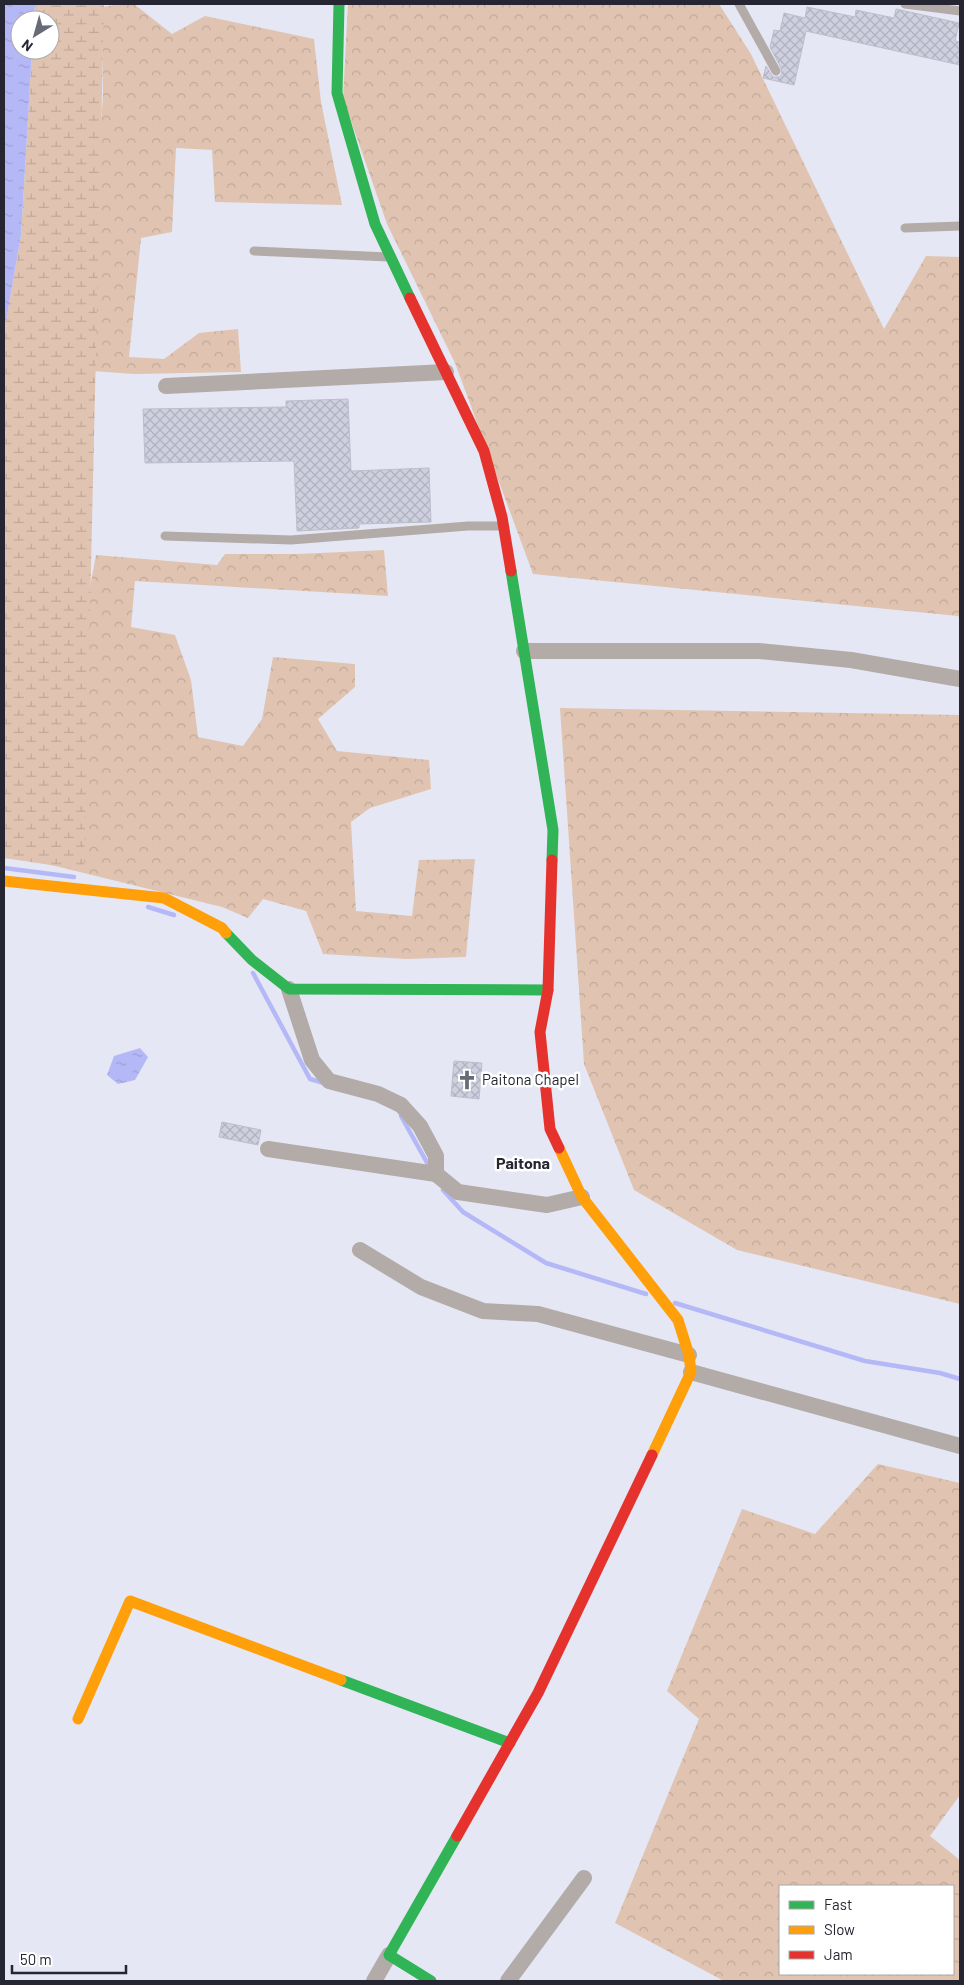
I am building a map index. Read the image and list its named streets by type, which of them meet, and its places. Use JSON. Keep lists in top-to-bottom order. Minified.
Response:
{"districts":["Paitona"],"places":{"church":["Paitona Chapel"]},"legend":["Fast","Slow","Jam"],"scale_bar":"50 m","north":"bottom left"}
